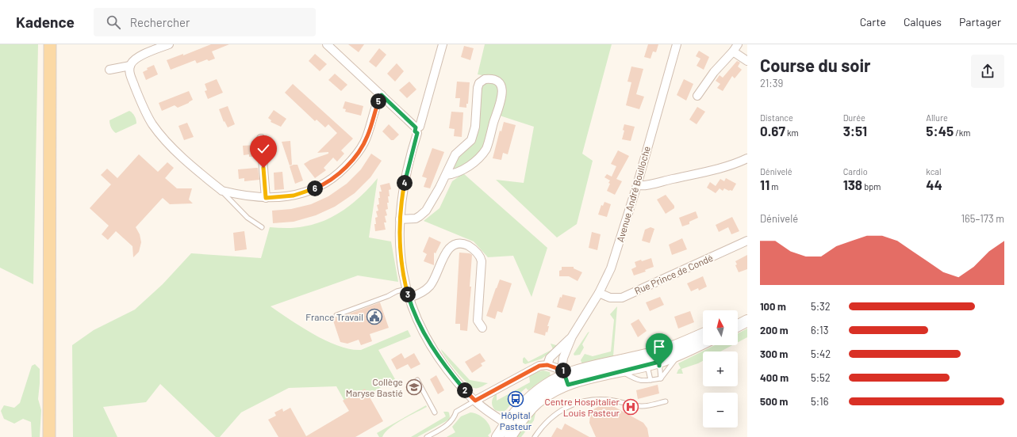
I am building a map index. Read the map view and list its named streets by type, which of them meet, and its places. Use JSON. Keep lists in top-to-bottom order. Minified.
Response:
{"streets":{"street":["Avenue André Boulloche","Rue Prince de Condé"]},"crossings":[["Avenue André Boulloche","Rue Prince de Condé"]],"places":{"public building":["France Travail"],"school or university":["Collège Maryse Bastié"],"bus stop":["Hôpital Pasteur"],"hospital":["Centre Hospitalier Louis Pasteur"]},"north":"top","page":{"header":"Kadence","search":"Rechercher","nav":["Carte","Calques","Partager"],"heading":["Course du soir","21:39"],"pins":["5","4","6","3","1","2"],"stats":[["Distance","0.67 km"],["Durée","3:51"],["Allure","5:45 /km"],["Dénivelé","11 m"],["Cardio","138 bpm"],["kcal","44"]],"chart":["Dénivelé","165–173 m"],"list":[{"name":"100 m","note":"5:32"},{"name":"200 m","note":"6:13"},{"name":"300 m","note":"5:42"},{"name":"400 m","note":"5:52"},{"name":"500 m","note":"5:16"}],"map_buttons":["+","−"]}}
